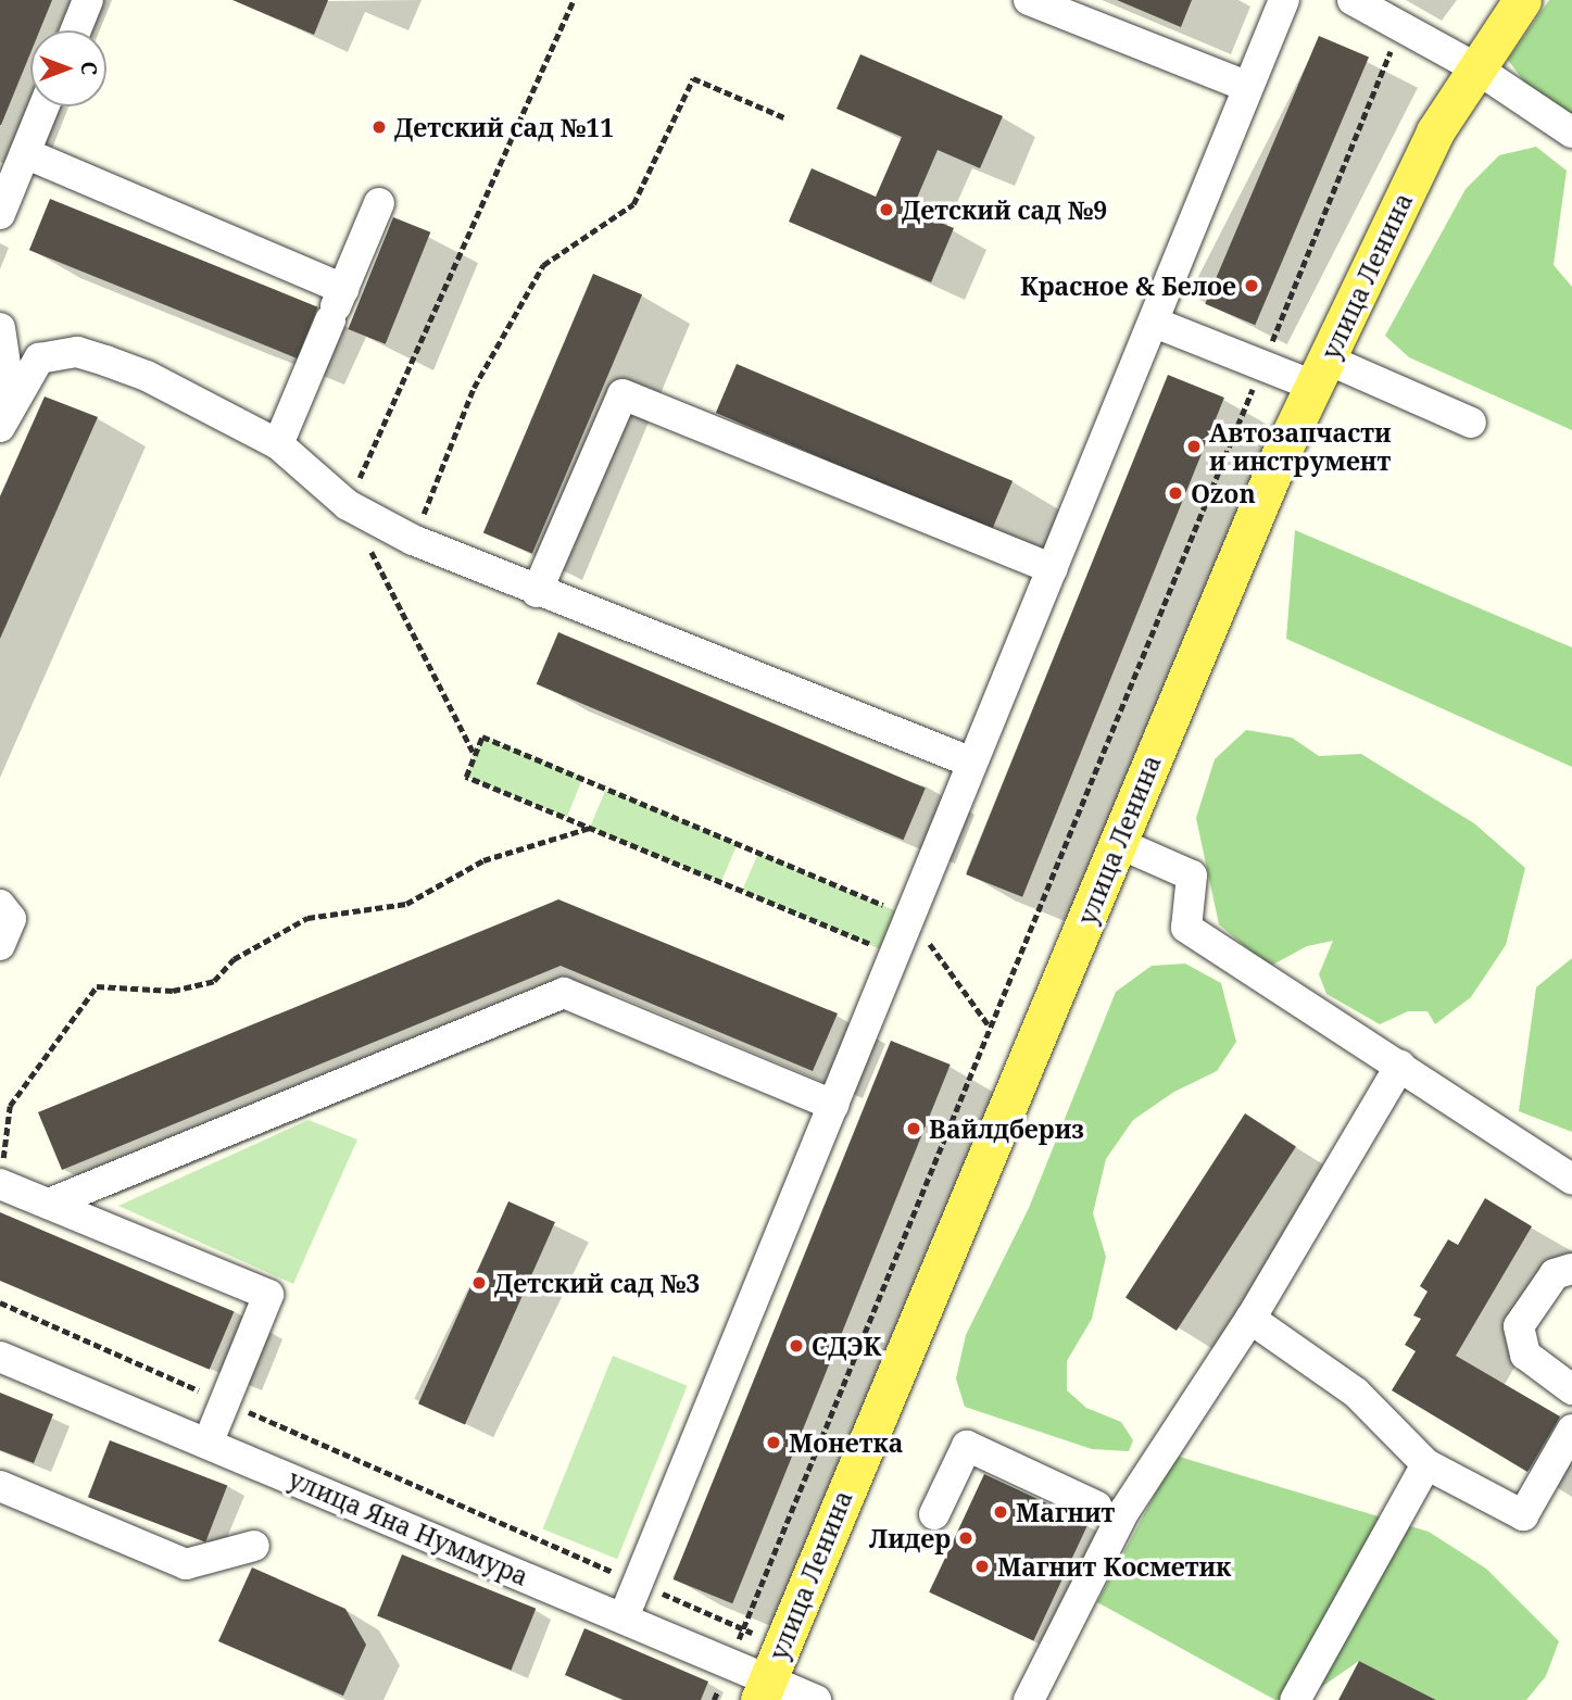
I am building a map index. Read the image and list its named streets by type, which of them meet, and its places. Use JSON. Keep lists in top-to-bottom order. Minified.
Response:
{"streets":{"main road":["улица Ленина"],"street":["улица Яна Нуммура"]},"crossings":[["улица Ленина","улица Яна Нуммура"]],"places":["Детский сад №11","Детский сад №9","Красное & Белое","Автозапчасти и инструмент","Ozon","Вайлдбериз","Детский сад №3","СДЭК","Монетка","Магнит","Лидер","Магнит Косметик"],"north":"right"}
